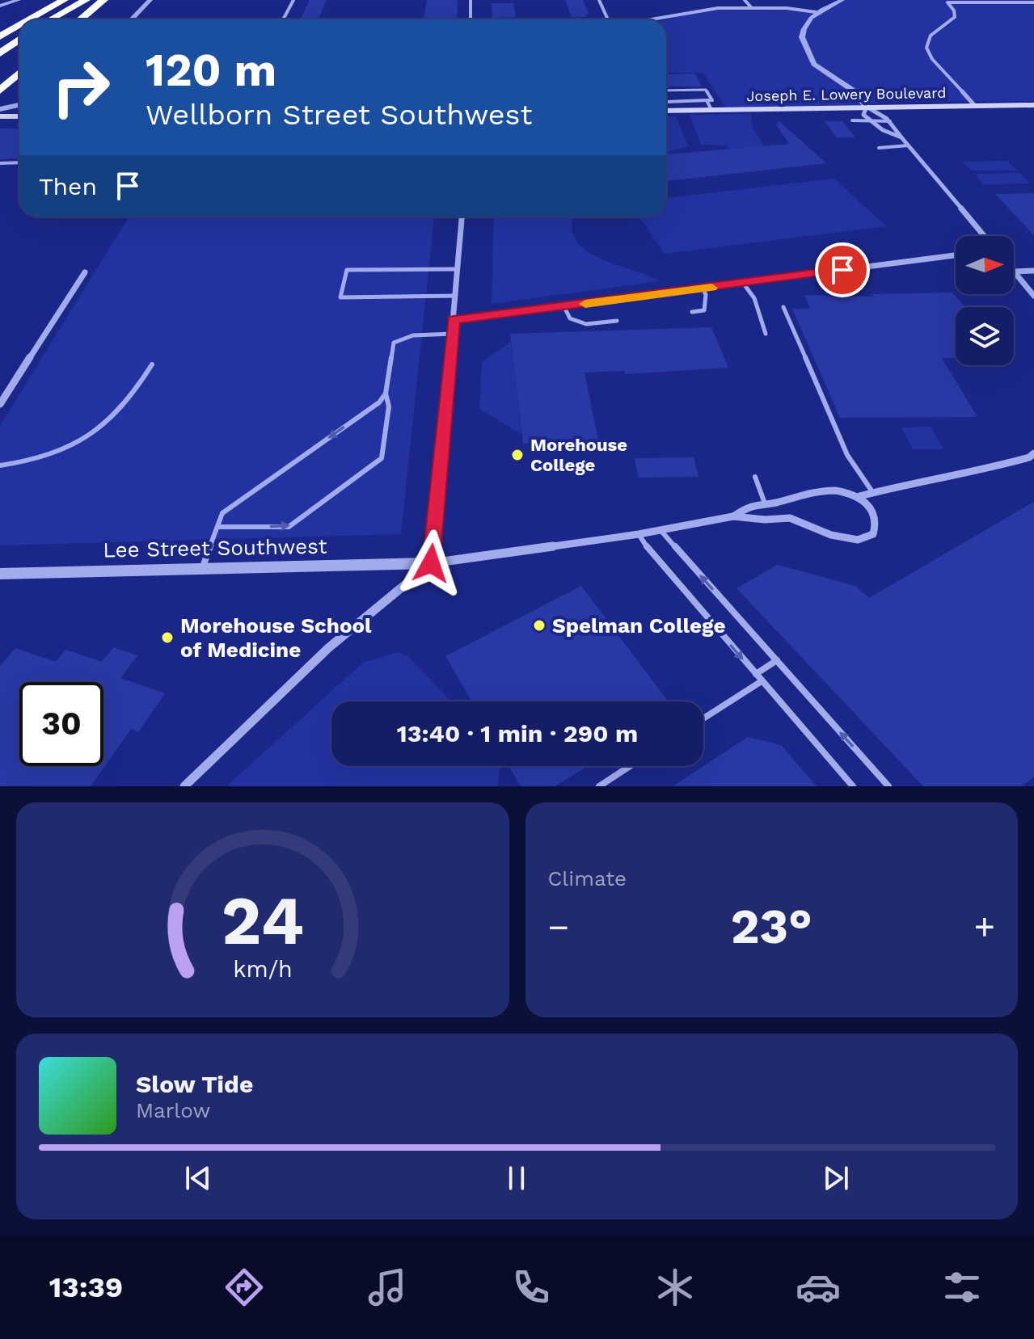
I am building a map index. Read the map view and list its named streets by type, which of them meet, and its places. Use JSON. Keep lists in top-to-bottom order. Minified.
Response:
{"streets":{"main road":["Joseph E. Lowery Boulevard"],"street":["Lee Street Southwest"]},"places":["Morehouse College","Spelman College","Morehouse School of Medicine"],"north":"right","page":{"turn":["120 m","Wellborn Street Southwest"],"then":"Then","limit":"30","trip":"13:40 · 1 min · 290 m","tile":"Climate","heat":["−","23°","+"],"song":["Slow Tide","Marlow"],"tabs":"13:39","gauge":["24","km/h"]}}
